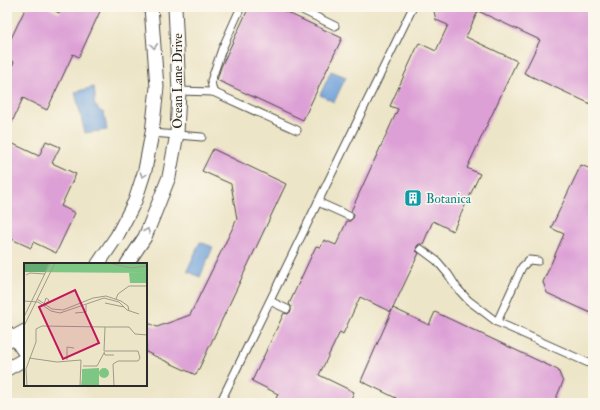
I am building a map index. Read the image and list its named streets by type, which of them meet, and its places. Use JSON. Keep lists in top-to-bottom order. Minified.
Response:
{"streets":{"street":["Ocean Lane Drive"]},"places":{"building":["Botanica"]}}
